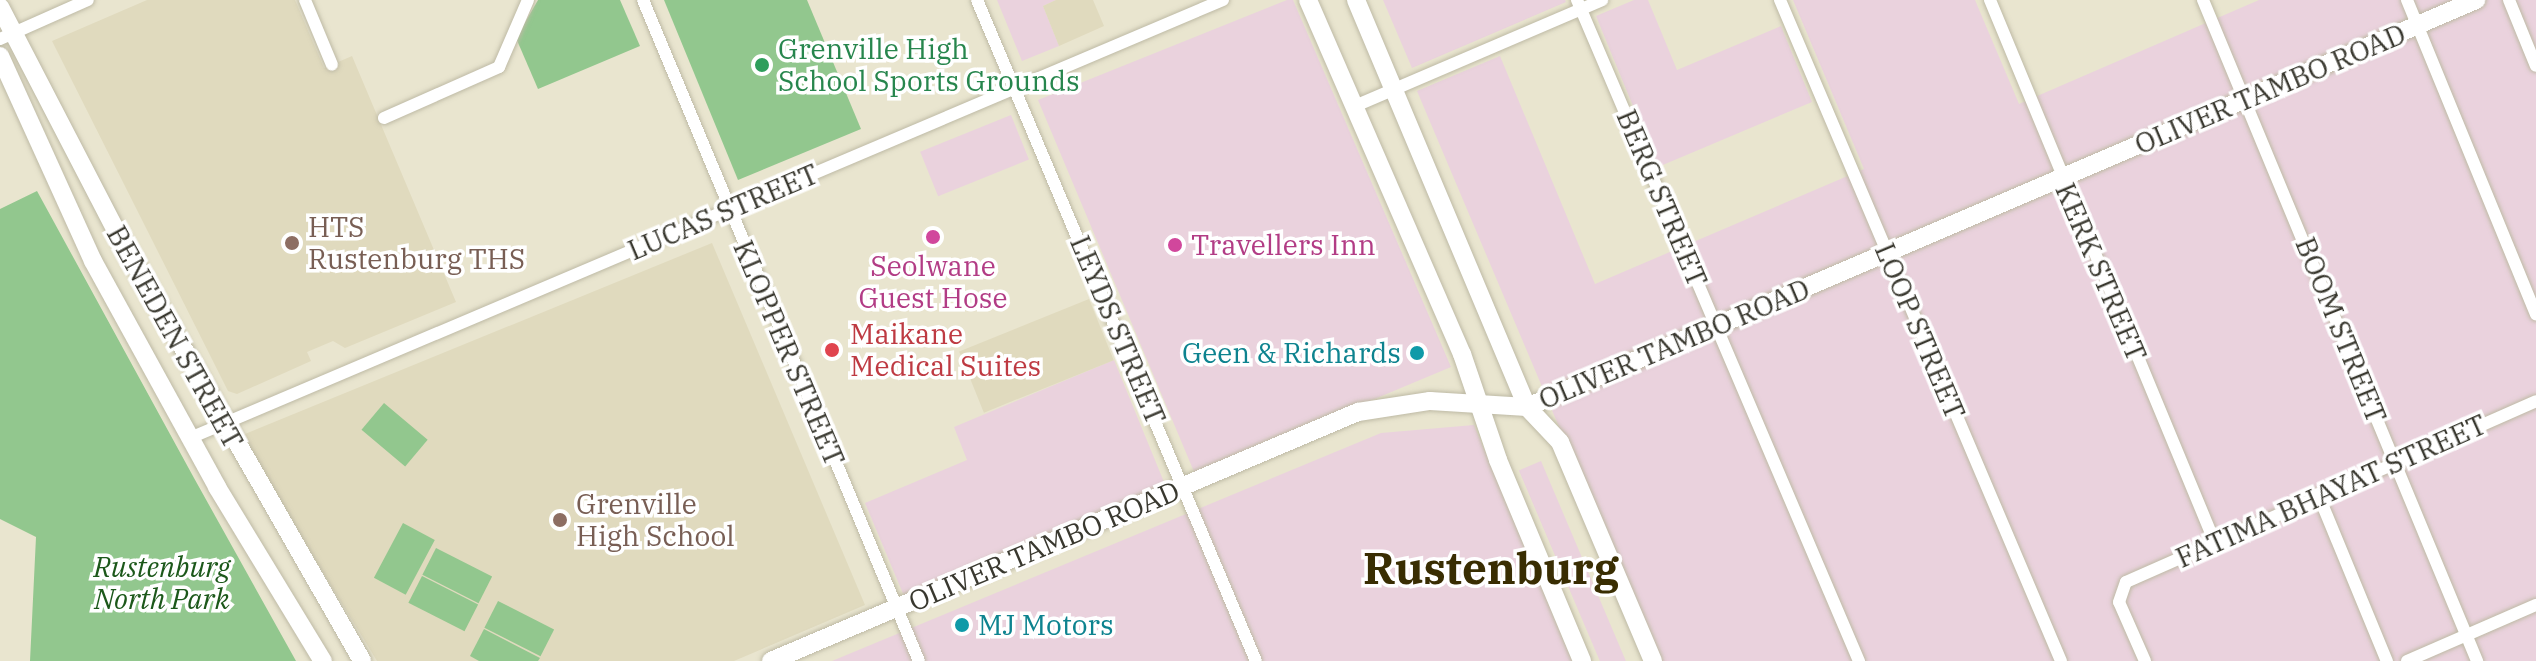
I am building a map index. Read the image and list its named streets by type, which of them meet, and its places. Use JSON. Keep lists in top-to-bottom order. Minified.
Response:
{"streets":{"main road":["OLIVER TAMBO ROAD","BENEDEN STREET"],"street":["BERG STREET","LUCAS STREET","KERK STREET","LEYDS STREET","BOOM STREET","LOOP STREET","KLOPPER STREET","FATIMA BHAYAT STREET"]},"crossings":[["OLIVER TAMBO ROAD","BERG STREET"],["OLIVER TAMBO ROAD","KERK STREET"],["OLIVER TAMBO ROAD","LEYDS STREET"],["OLIVER TAMBO ROAD","BOOM STREET"],["OLIVER TAMBO ROAD","LOOP STREET"],["OLIVER TAMBO ROAD","KLOPPER STREET"],["LUCAS STREET","LEYDS STREET"],["LUCAS STREET","BENEDEN STREET"],["LUCAS STREET","KLOPPER STREET"],["KERK STREET","FATIMA BHAYAT STREET"],["BOOM STREET","FATIMA BHAYAT STREET"]],"districts":["Rustenburg"],"parks":["Rustenburg North Park"],"places":["Grenville High School Sports Grounds","Seolwane Guest Hose","HTS Rustenburg THS","Travellers Inn","Maikane Medical Suites","Geen & Richards","Grenville High School","MJ Motors"]}
